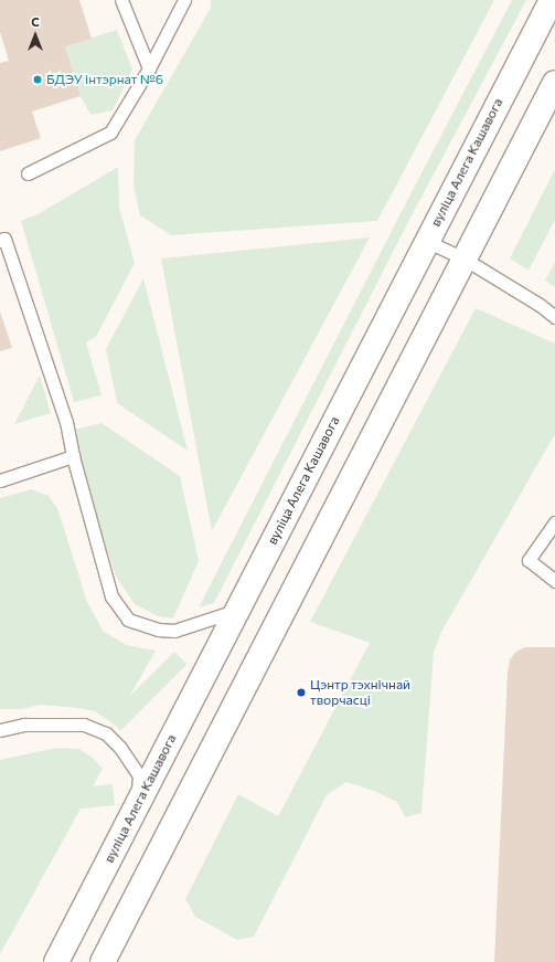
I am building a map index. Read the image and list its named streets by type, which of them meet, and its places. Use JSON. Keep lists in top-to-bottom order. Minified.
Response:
{"streets":{"main road":["вуліца Алега Кашавога"]},"places":["БДЭУ інтэрнат №6","Цэнтр тэхнічнай творчасці"],"north":"top"}
